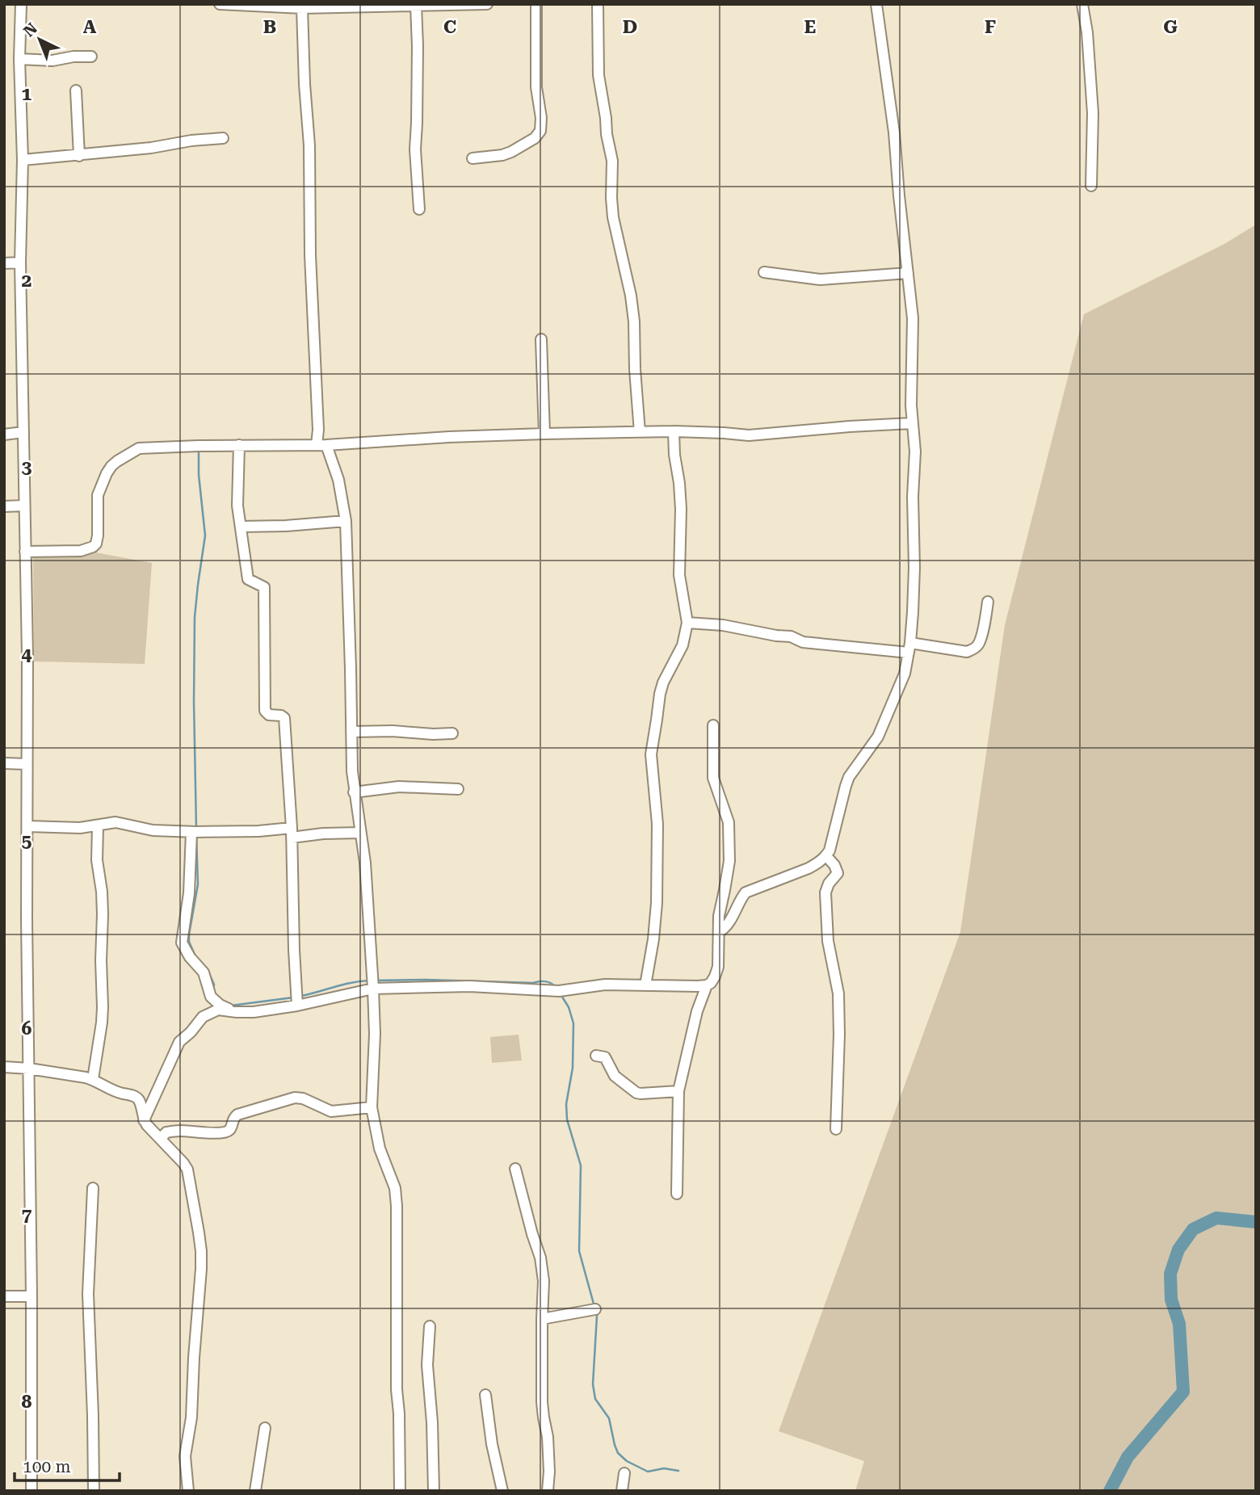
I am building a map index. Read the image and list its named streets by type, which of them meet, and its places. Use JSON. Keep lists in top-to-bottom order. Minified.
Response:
{"scale_bar":"100 m","north":"top left","grid":{"columns":["A","B","C","D","E","F","G"],"rows":["1","2","3","4","5","6","7","8"]}}
